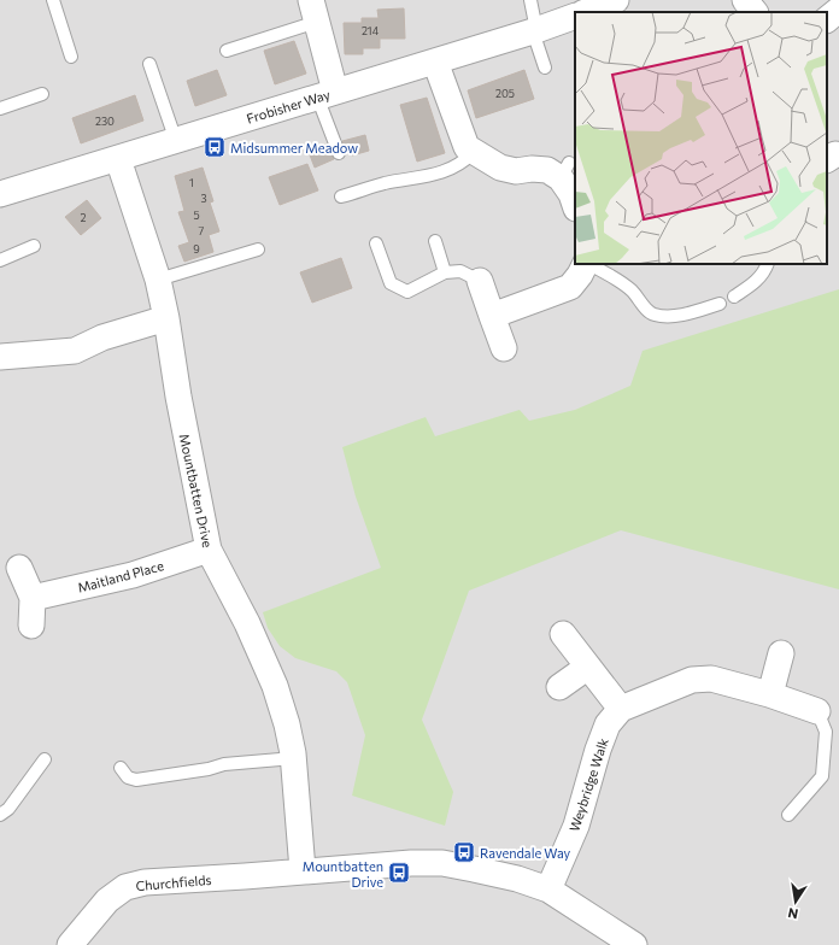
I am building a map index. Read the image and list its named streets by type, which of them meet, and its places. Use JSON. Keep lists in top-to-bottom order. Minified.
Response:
{"streets":{"street":["Frobisher Way","Mountbatten Drive","Maitland Place","Weybridge Walk","Churchfields"]},"crossings":[["Frobisher Way","Mountbatten Drive"],["Mountbatten Drive","Maitland Place"],["Mountbatten Drive","Churchfields"]],"places":{"bus stop":["Midsummer Meadow","Ravendale Way","Mountbatten Drive"]},"house_numbers":["214","205","230","1","3","5","2","7","9"],"north":"bottom"}
